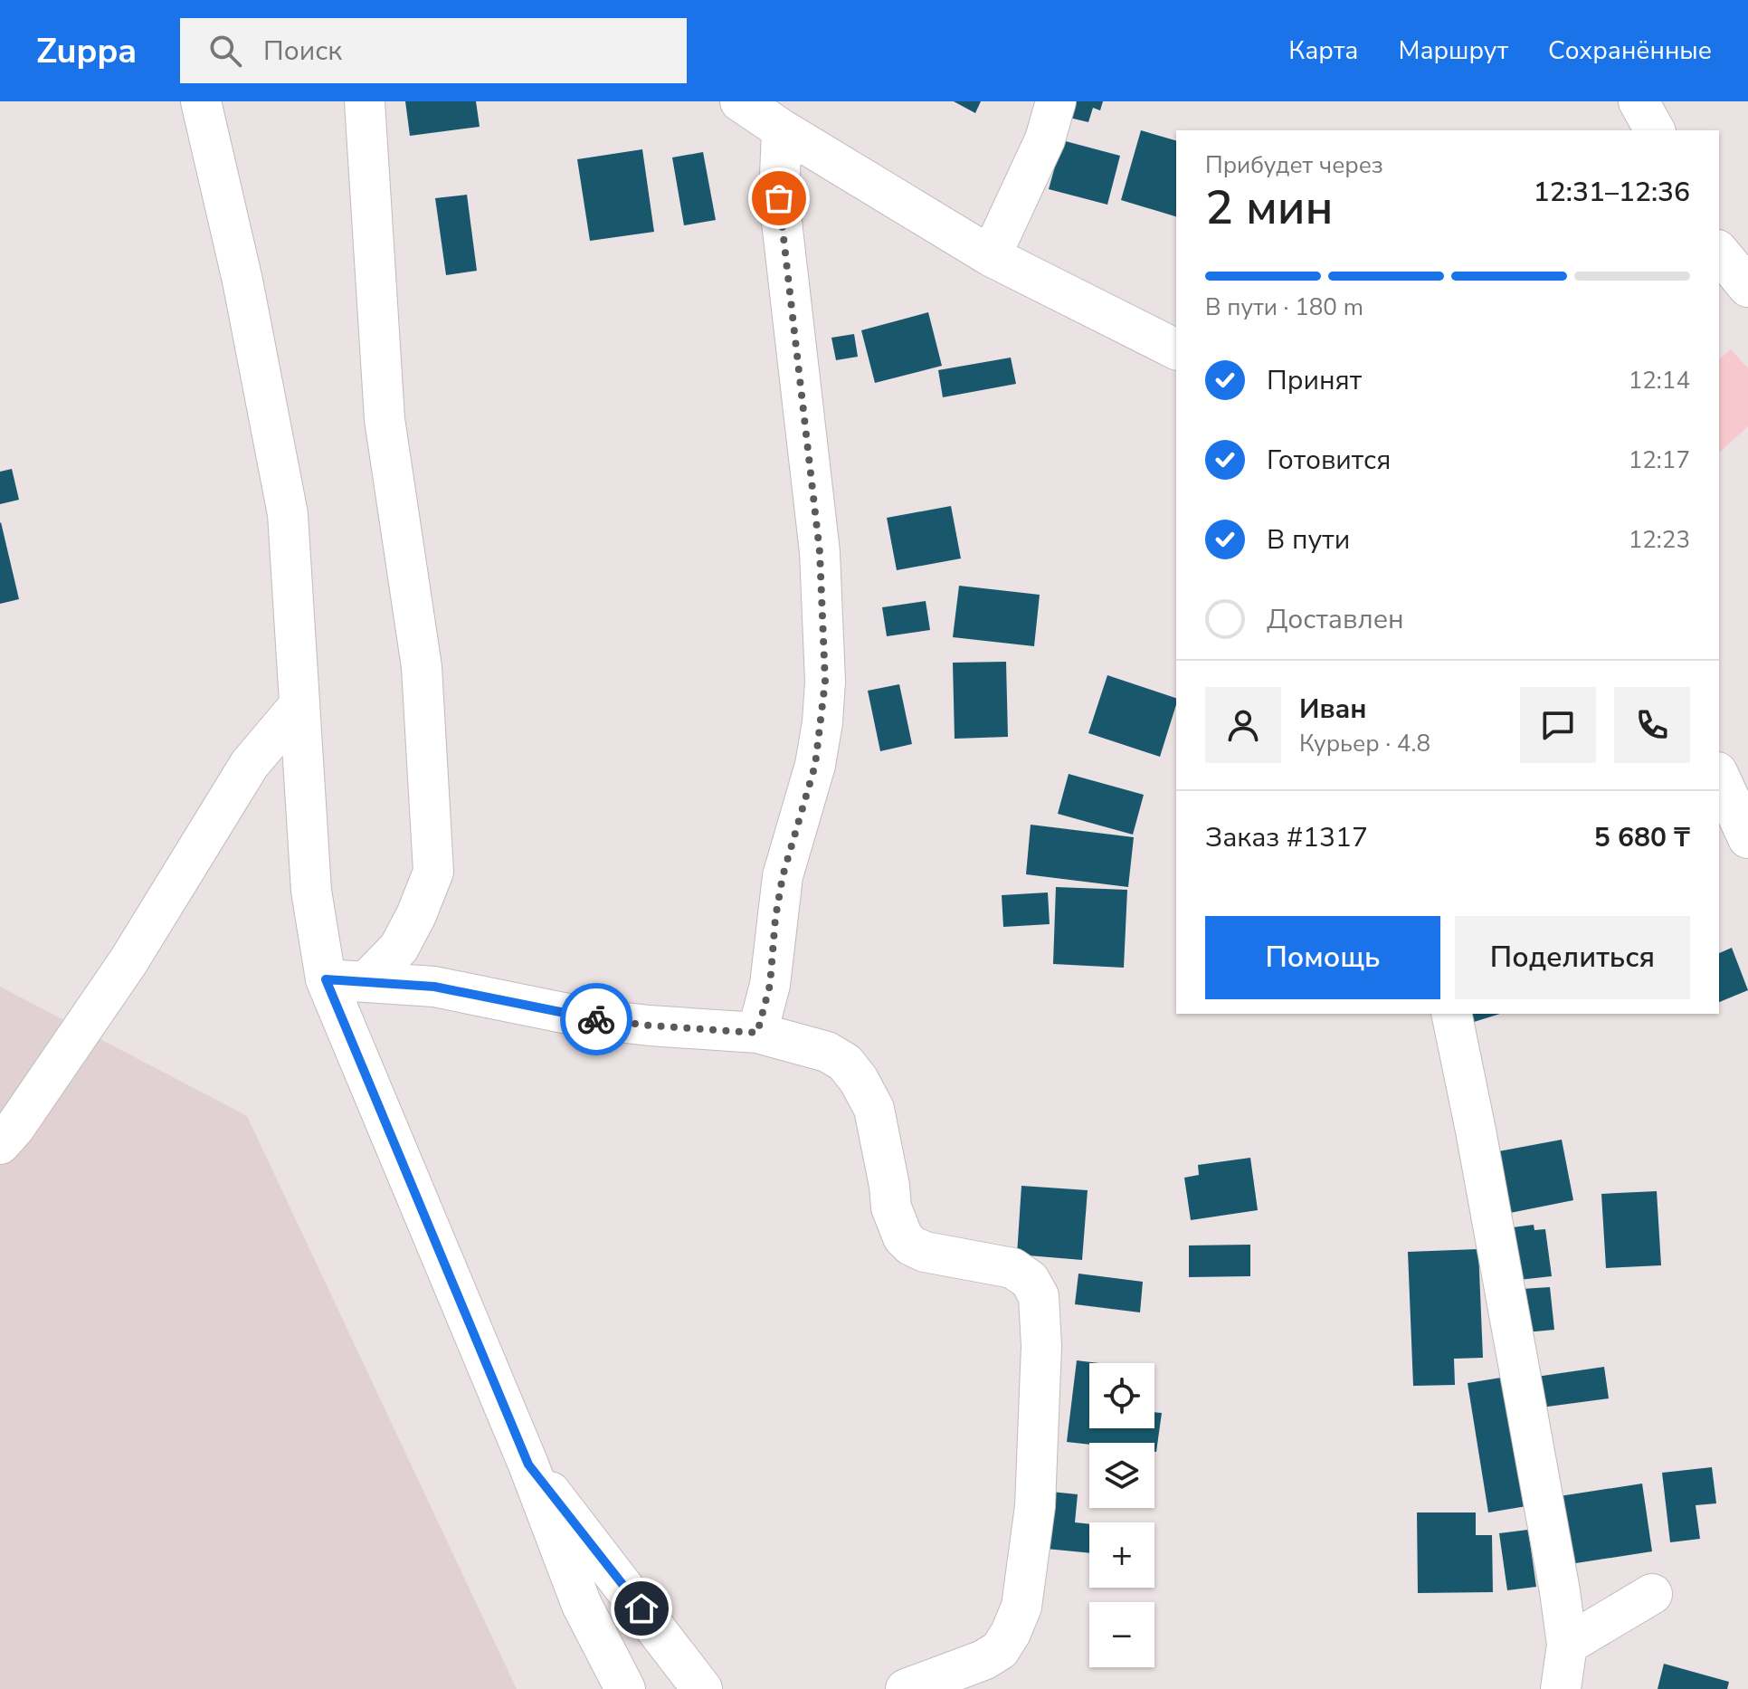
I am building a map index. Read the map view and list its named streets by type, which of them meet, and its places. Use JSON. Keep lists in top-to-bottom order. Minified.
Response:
{"page":{"header":"Zuppa","search":"Поиск","nav":["Карта","Маршрут","Сохранённые"],"heading":["2 мин","Прибудет через","12:31–12:36"],"panel":["Иван","Курьер · 4.8","Заказ #1317","5 680 ₸"],"bar":"В пути · 180 m","list":[["Принят","12:14"],["Готовится","12:17"],["В пути","12:23"],"Доставлен"],"buttons":["Помощь","Поделиться"],"map_buttons":["+","−"]}}
